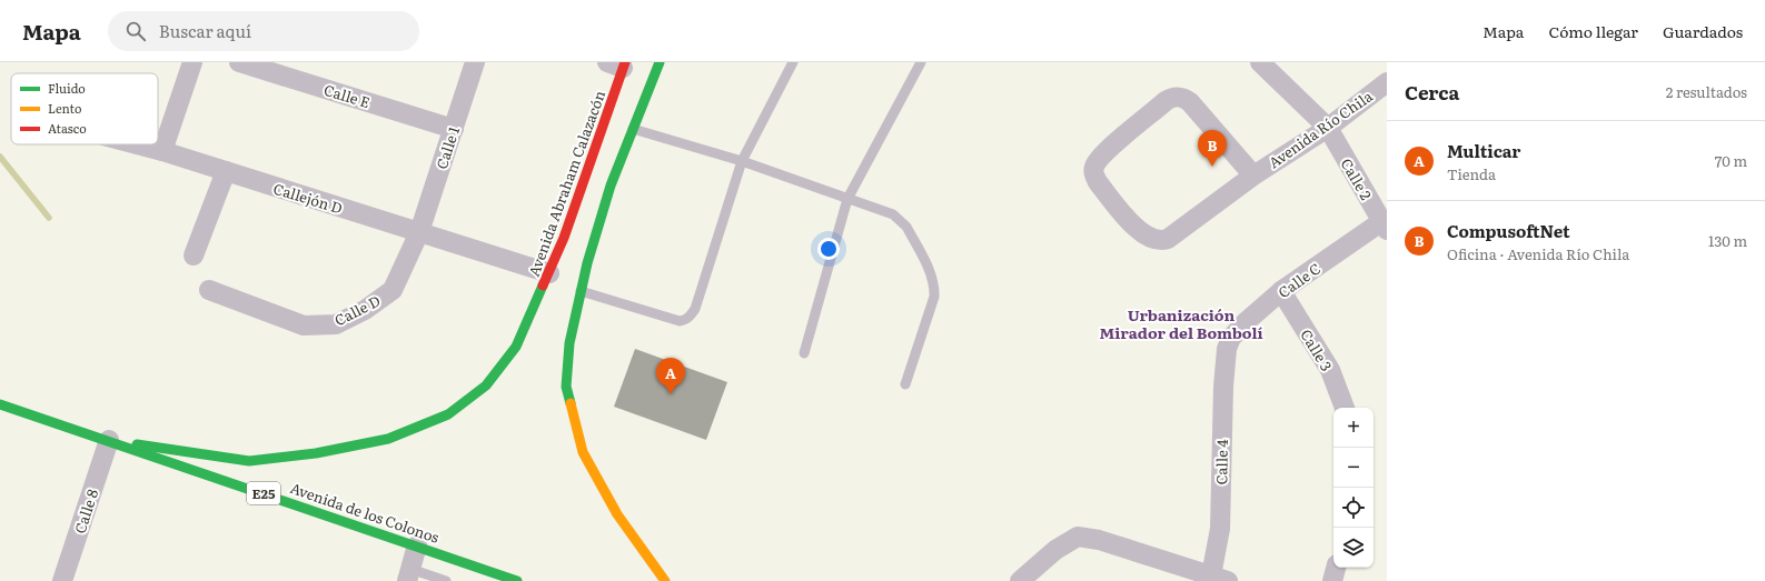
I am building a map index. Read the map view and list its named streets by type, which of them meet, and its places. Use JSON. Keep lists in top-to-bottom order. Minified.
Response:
{"streets":{"main road":["Avenida Abraham Calazacón","E25","Avenida de los Colonos"],"street":["Calle E","Avenida Río Chila","Calle 1","Calle 2","Callejón D","Calle C","Calle D","Calle 3","Calle 4","Calle 8"]},"crossings":[["Calle E","Calle 1"],["Avenida Río Chila","Calle 2"],["Calle 1","Callejón D"],["Calle 1","Calle D"],["Calle 2","Calle C"],["Avenida Abraham Calazacón","Callejón D"],["Avenida Abraham Calazacón","Calle 8"],["Avenida Abraham Calazacón","Avenida de los Colonos"],["Callejón D","Calle D"],["Calle C","Calle 3"],["Calle C","Calle 4"],["Calle 8","Avenida de los Colonos"]],"districts":["Urbanización Mirador del Bombolí"],"legend":["Fluido","Lento","Atasco"],"page":{"header":"Mapa","search":"Buscar aquí","nav":["Mapa","Cómo llegar","Guardados"],"heading":["Cerca","2 resultados"],"list":[{"mark":"A","name":"Multicar","note":"Tienda","value":"70 m"},{"mark":"B","name":"CompusoftNet","note":"Oficina · Avenida Río Chila","value":"130 m"}],"pins":["B","A"],"map_buttons":["+","−"]}}
